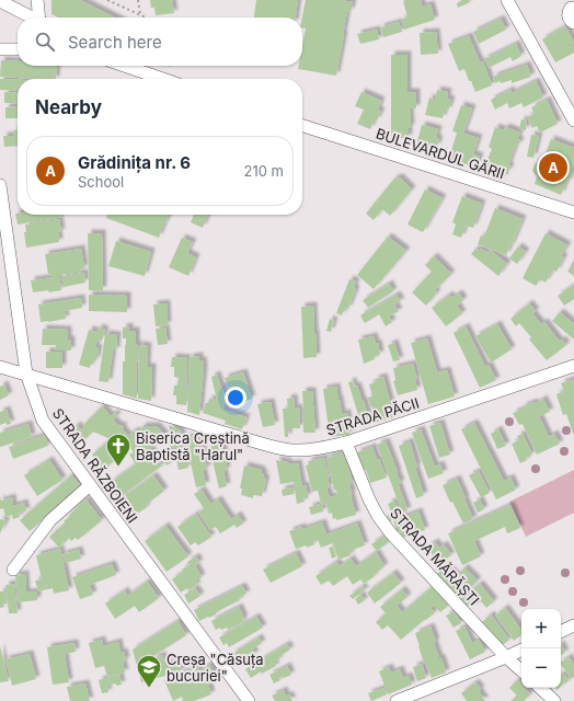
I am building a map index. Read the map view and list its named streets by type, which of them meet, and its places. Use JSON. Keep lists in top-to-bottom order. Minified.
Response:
{"streets":{"street":["BULEVARDUL GĂRII","STRADA PĂCII","STRADA RĂZBOIENI","STRADA MĂRĂȘTI"]},"crossings":[["STRADA PĂCII","STRADA RĂZBOIENI"],["STRADA PĂCII","STRADA MĂRĂȘTI"]],"places":{"church":["Biserica Creștină Baptistă \"Harul\""],"school or university":["Creșa \"Căsuța bucuriei\""]},"page":{"search":"Search here","heading":"Nearby","list":[{"mark":"A","name":"Grădinița nr. 6","note":"School","value":"210 m"}],"pins":"A","map_buttons":["+","−"]}}
